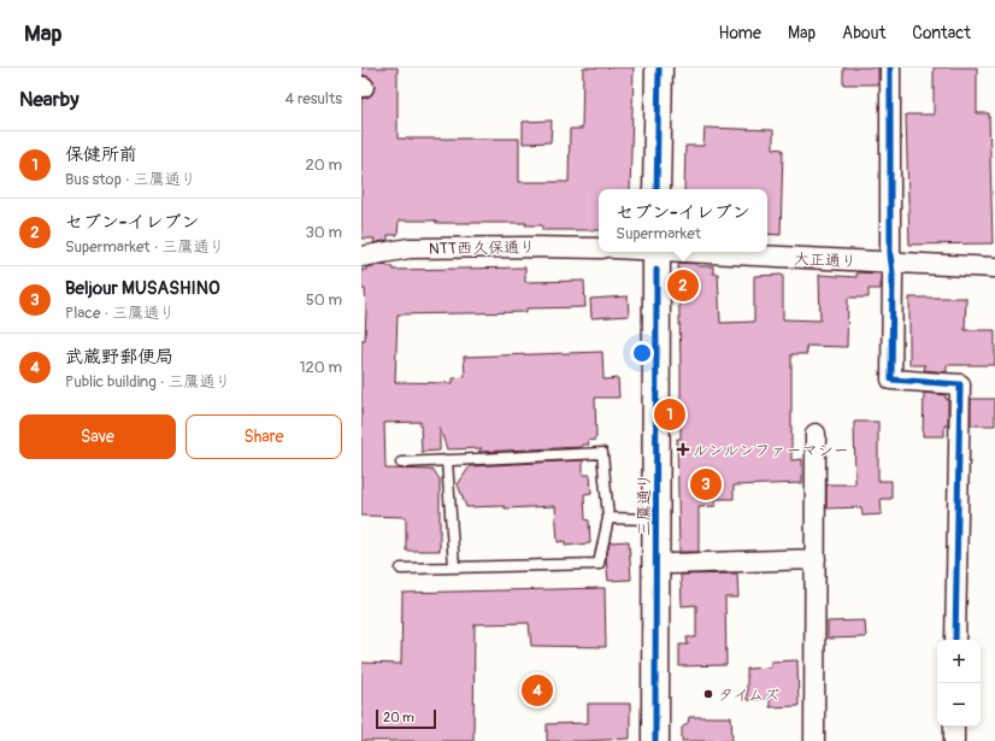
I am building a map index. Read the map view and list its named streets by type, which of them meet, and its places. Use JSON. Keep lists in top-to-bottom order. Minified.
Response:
{"streets":{"main road":["三鷹通り"],"street":["NTT西久保通り","大正通り"]},"places":{"health":["ルンルンファーマシー"],"other":["タイムズ"]},"scale_bar":"20 m","page":{"header":"Map","nav":["Home","Map","About","Contact"],"heading":["Nearby","4 results"],"list":[{"mark":"1","name":"保健所前","note":"Bus stop · 三鷹通り","value":"20 m"},{"mark":"2","name":"セブン-イレブン","note":"Supermarket · 三鷹通り","value":"30 m"},{"mark":"3","name":"Beljour MUSASHINO","note":"Place · 三鷹通り","value":"50 m"},{"mark":"4","name":"武蔵野郵便局","note":"Public building · 三鷹通り","value":"120 m"}],"popup":["セブン-イレブン","Supermarket"],"pins":["2","1","3","4"],"buttons":["Save","Share"],"map_buttons":["+","−"],"scale":"20 m"}}
